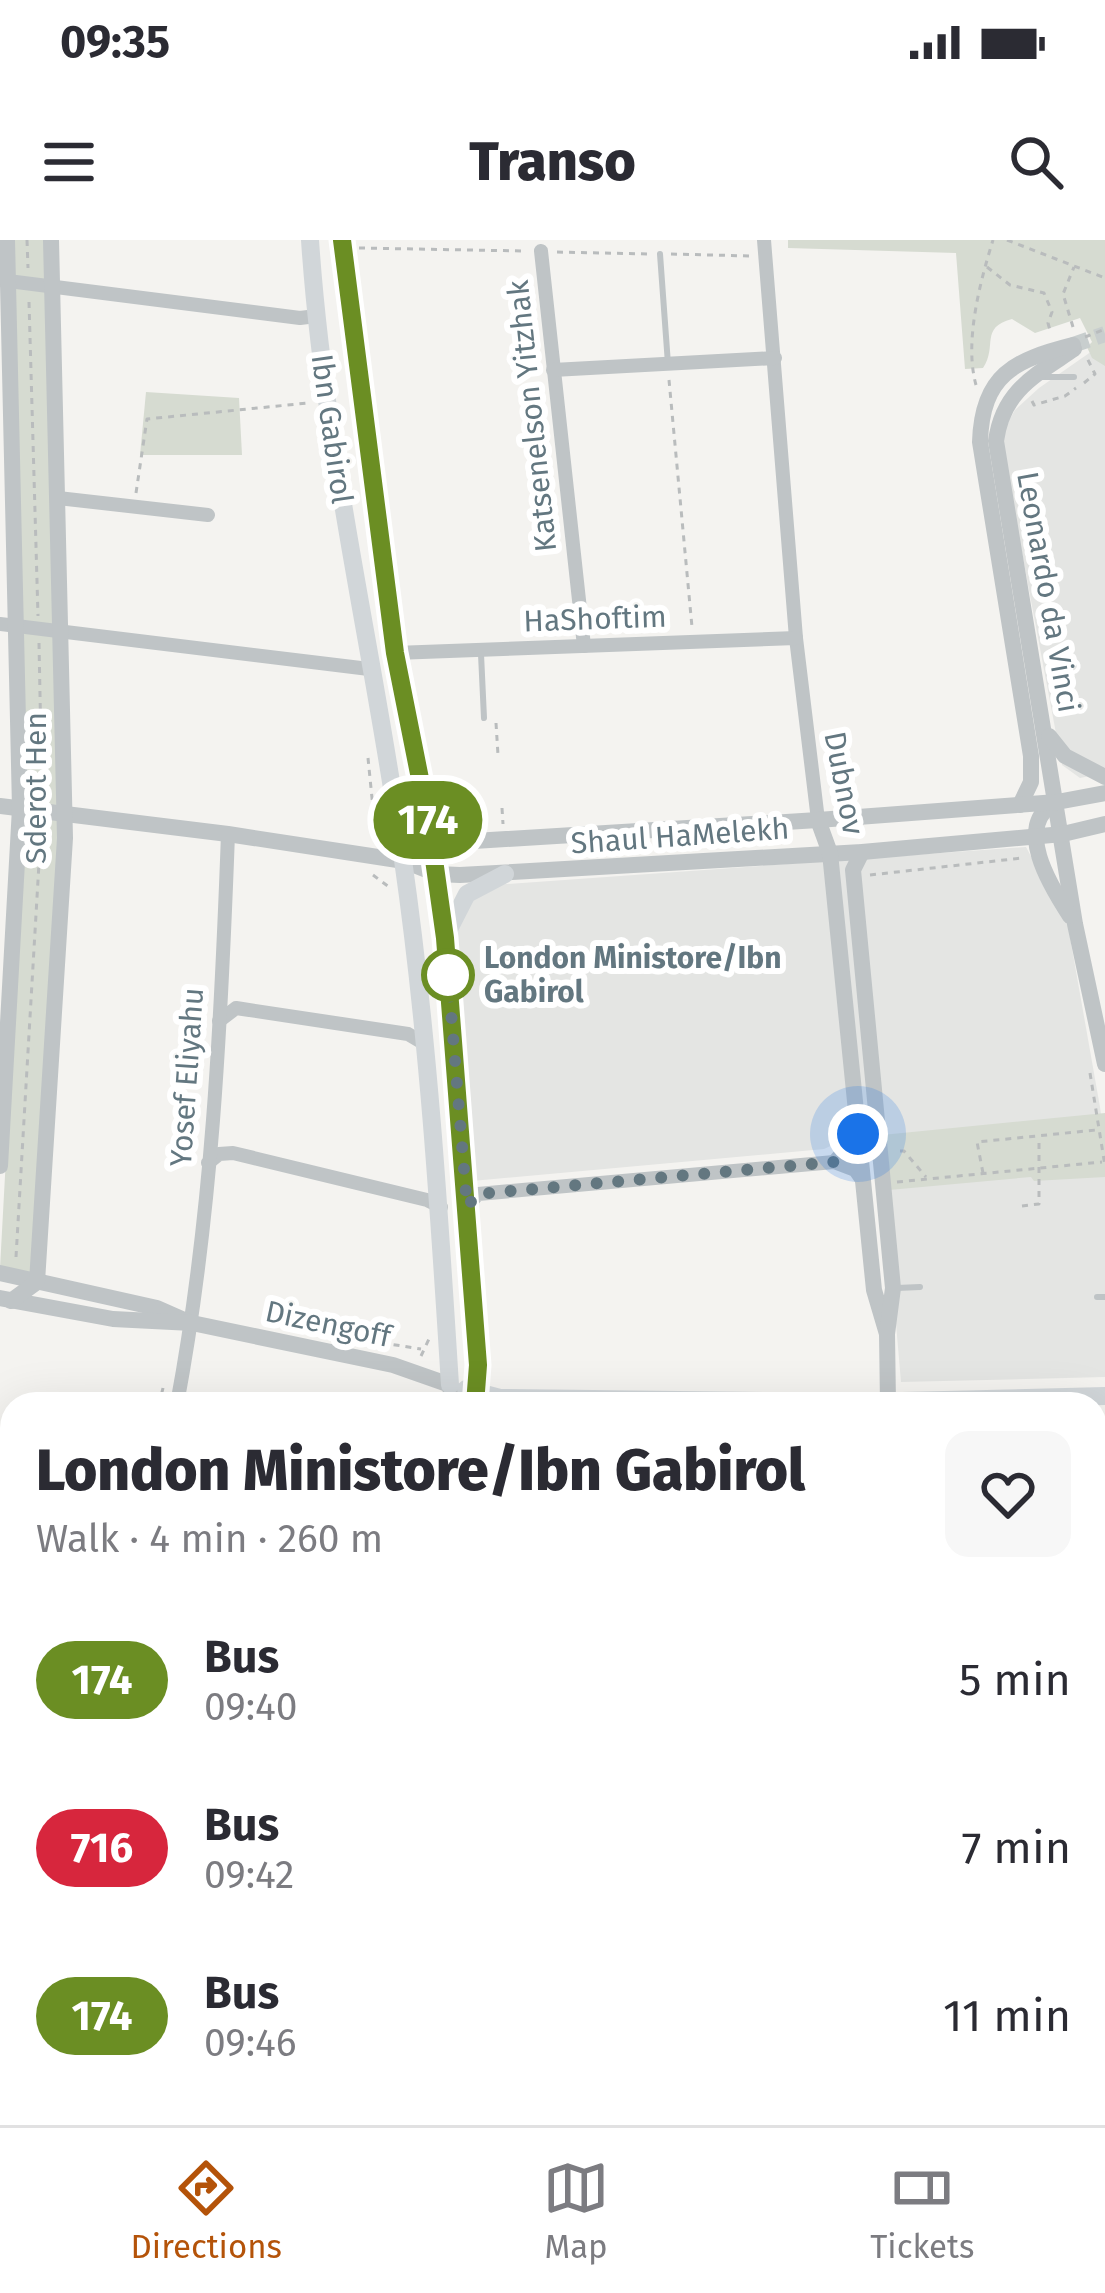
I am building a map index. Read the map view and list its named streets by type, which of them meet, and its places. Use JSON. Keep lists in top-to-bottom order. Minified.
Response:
{"streets":{"main road":["Ibn Gabirol"],"street":["Katsenelson Yitzhak","Leonardo da Vinci","HaShoftim","Dubnov","Sderot Hen","Shaul HaMelekh","Yosef Eliyahu","Dizengoff"]},"crossings":[["Katsenelson Yitzhak","HaShoftim"],["Ibn Gabirol","HaShoftim"],["Ibn Gabirol","Shaul HaMelekh"],["Leonardo da Vinci","Shaul HaMelekh"],["HaShoftim","Dubnov"],["Dubnov","Shaul HaMelekh"],["Sderot Hen","Shaul HaMelekh"],["Sderot Hen","Dizengoff"],["Shaul HaMelekh","Yosef Eliyahu"],["Yosef Eliyahu","Dizengoff"]],"places":["London Ministore/Ibn Gabirol"],"lines":["bus line 174"],"page":{"status":"09:35","header":"Transo","on_map":"174","heading":["London Ministore/Ibn Gabirol","Walk · 4 min · 260 m"],"list":[{"mark":"174","name":"Bus","note":"09:40","value":"5 min"},{"mark":"716","name":"Bus","note":"09:42","value":"7 min"},{"mark":"174","name":"Bus","note":"09:46","value":"11 min"}],"tabs":["Directions","Map","Tickets"]}}
